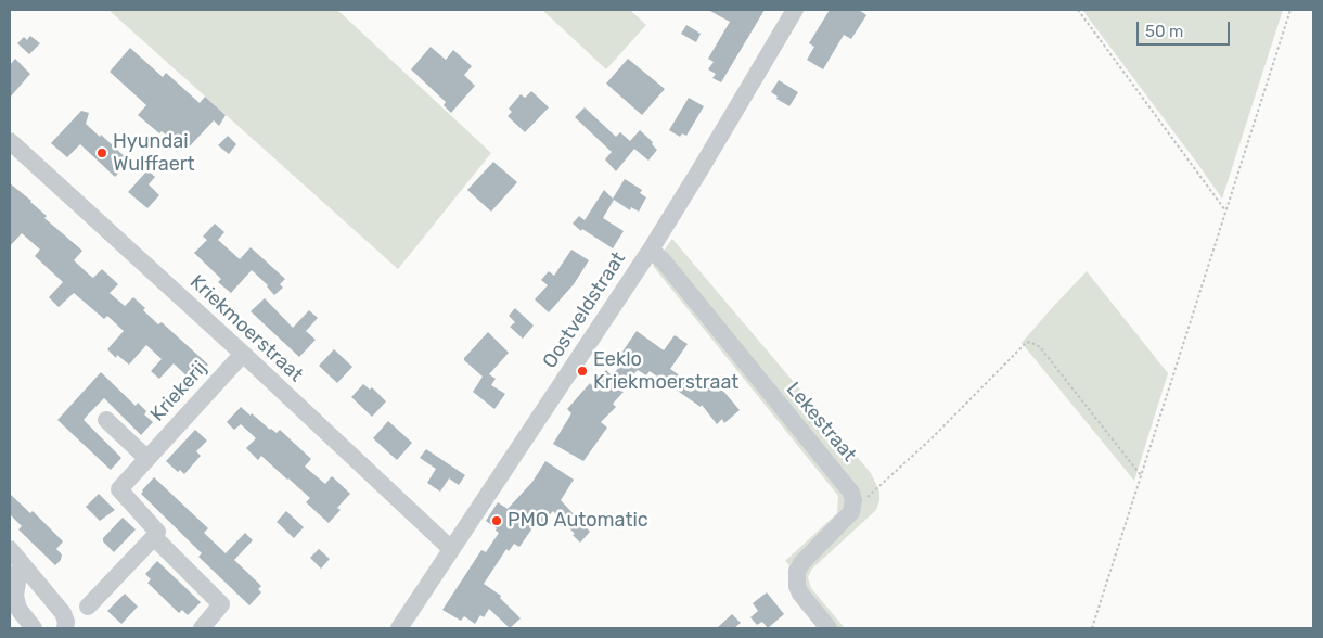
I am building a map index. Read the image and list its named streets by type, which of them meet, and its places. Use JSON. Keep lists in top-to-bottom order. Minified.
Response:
{"streets":{"street":["Oostveldstraat","Kriekmoerstraat","Kriekerij","Lekestraat"]},"crossings":[["Oostveldstraat","Kriekmoerstraat"],["Oostveldstraat","Lekestraat"],["Kriekmoerstraat","Kriekerij"]],"places":["Hyundai Wulffaert","Eeklo Kriekmoerstraat","PMO Automatic"],"scale_bar":"50 m"}
